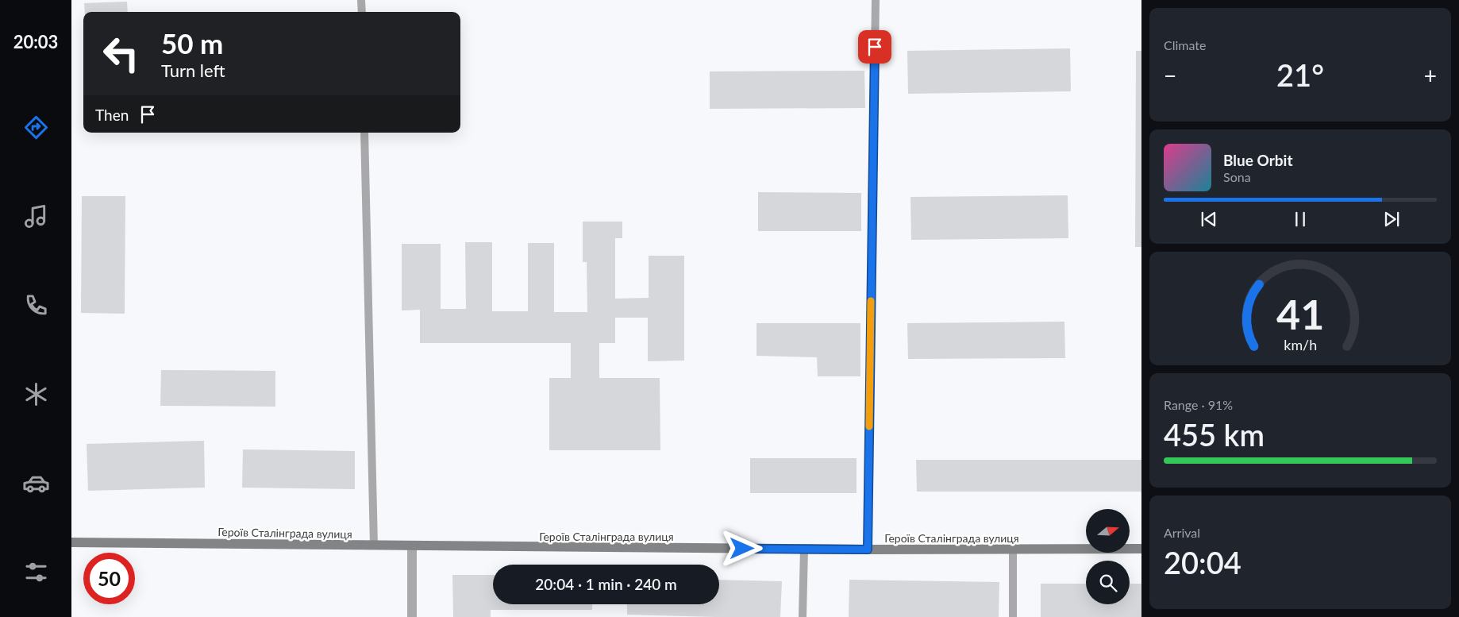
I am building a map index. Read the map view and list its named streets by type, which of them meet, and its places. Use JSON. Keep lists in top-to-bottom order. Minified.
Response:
{"streets":{"main road":["Героїв Сталінграда вулиця"]},"north":"right","page":{"tabs":"20:03","tile":["Climate",["Range · 91%","455 km"],["Arrival","20:04"]],"turn":["50 m","Turn left"],"heat":["−","21°","+"],"then":"Then","song":["Blue Orbit","Sona"],"limit":"50","trip":"20:04 · 1 min · 240 m","gauge":["41","km/h"]}}
